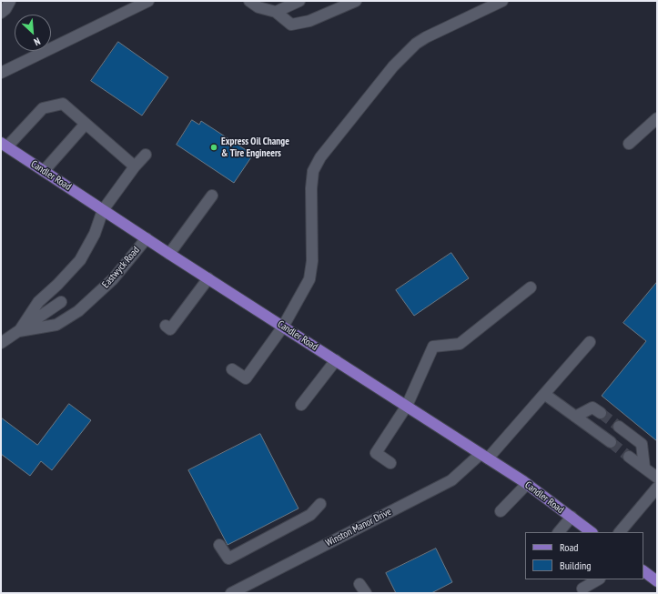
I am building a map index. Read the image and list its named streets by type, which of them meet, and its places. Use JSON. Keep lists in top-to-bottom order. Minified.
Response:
{"streets":{"main road":["Candler Road"],"street":["Eastwyck Road","Winston Manor Drive"]},"crossings":[["Candler Road","Eastwyck Road"],["Candler Road","Winston Manor Drive"]],"places":["Express Oil Change & Tire Engineers"],"legend":["Road","Building"],"north":"bottom right"}
